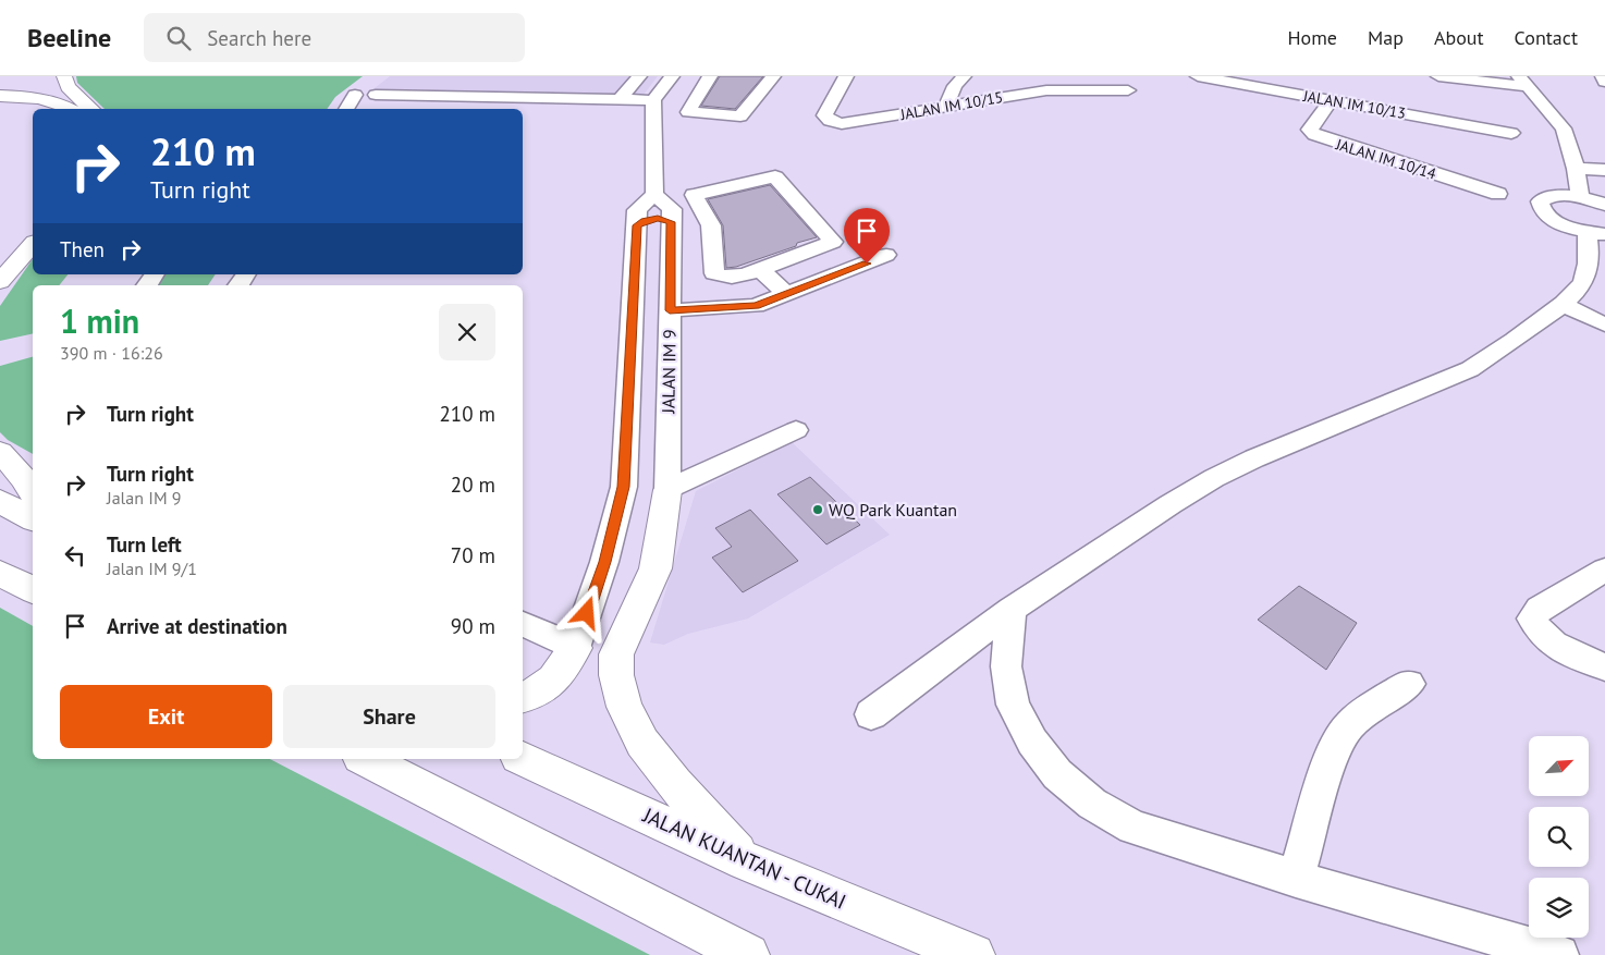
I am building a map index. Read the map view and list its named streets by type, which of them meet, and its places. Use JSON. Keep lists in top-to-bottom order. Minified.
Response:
{"streets":{"highway":["JALAN KUANTAN - CUKAI"],"street":["JALAN IM 10/13","JALAN IM 10/15","JALAN IM 10/14","JALAN IM 9"]},"crossings":[["JALAN IM 10/13","JALAN IM 10/14"]],"places":["WQ Park Kuantan"],"north":"top right","page":{"header":"Beeline","search":"Search here","nav":["Home","Map","About","Contact"],"turn":["210 m","Turn right"],"then":"Then","heading":["1 min","390 m · 16:26"],"list":[{"name":"Turn right","value":"210 m"},{"name":"Turn right","note":"Jalan IM 9","value":"20 m"},{"name":"Turn left","note":"Jalan IM 9/1","value":"70 m"},{"name":"Arrive at destination","value":"90 m"}],"buttons":["Exit","Share"]}}
